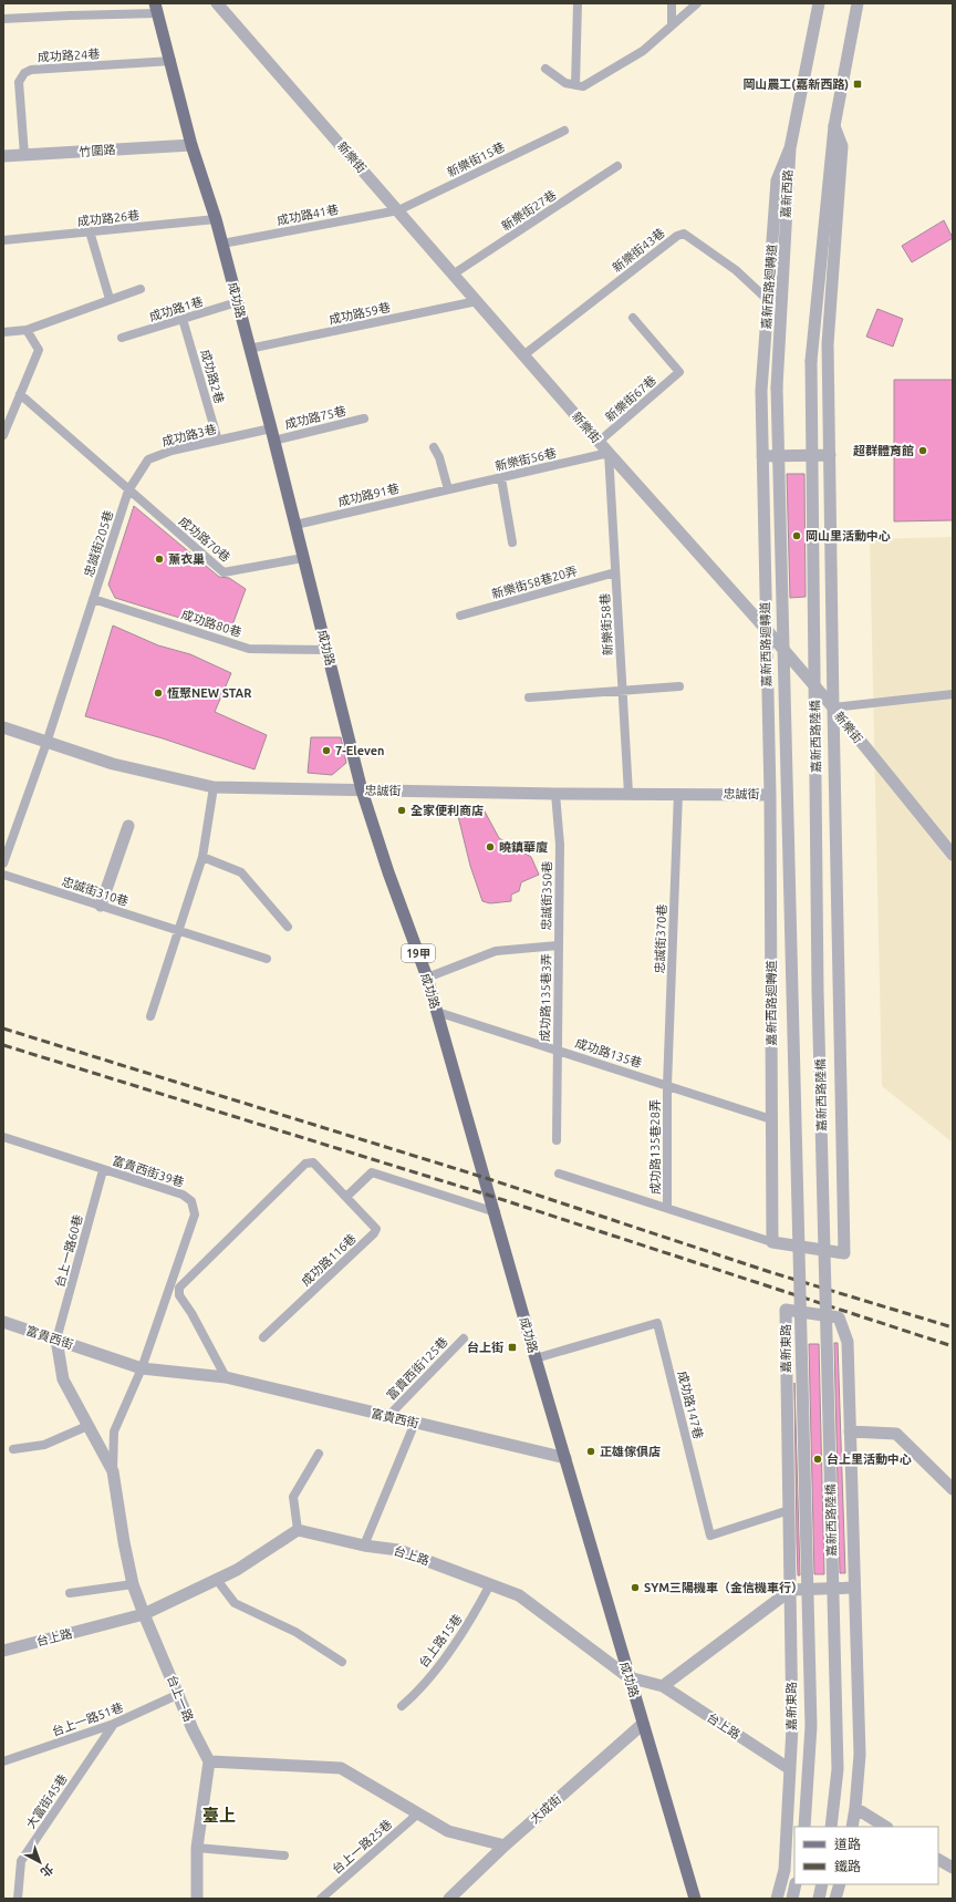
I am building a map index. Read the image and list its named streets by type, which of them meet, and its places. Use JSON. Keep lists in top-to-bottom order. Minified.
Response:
{"streets":{"main road":["成功路","19甲"],"street":["竹圍路","新樂街","嘉新西路","嘉新西路迴轉道","嘉新西路陸橋","忠誠街","富貴西街","嘉新東路","台上路","台上一路","大成街"],"lane":["成功路24巷","新樂街15巷","新樂街27巷","成功路41巷","成功路26巷","新樂街43巷","成功路1巷","成功路59巷","成功路2巷","新樂街67巷","成功路75巷","成功路3巷","新樂街56巷","成功路91巷","成功路70巷","忠誠街205巷","新樂街58巷20弄","成功路80巷","新樂街58巷","忠誠街310巷","忠誠街350巷","忠誠街370巷","成功路135巷3弄","成功路135巷","成功路135巷28弄","富貴西街39巷","台上一路60巷","成功路116巷","富貴西街125巷","成功路147巷","台上路15巷","台上一路51巷","大富街45巷","台上一路25巷"]},"crossings":[["成功路24巷","竹圍路"],["成功路24巷","成功路"],["竹圍路","成功路"],["新樂街","新樂街15巷"],["新樂街","新樂街27巷"],["新樂街","成功路41巷"],["新樂街","新樂街43巷"],["新樂街","嘉新西路迴轉道"],["新樂街","成功路59巷"],["新樂街","新樂街67巷"],["新樂街","新樂街56巷"],["新樂街","新樂街58巷"],["新樂街15巷","成功路41巷"],["嘉新西路","嘉新西路迴轉道"],["嘉新西路","嘉新西路陸橋"],["成功路41巷","成功路"],["成功路26巷","成功路"],["新樂街43巷","嘉新西路迴轉道"],["嘉新西路迴轉道","忠誠街"],["嘉新西路迴轉道","成功路135巷"],["嘉新西路迴轉道","成功路135巷28弄"],["成功路","成功路1巷"],["成功路","成功路59巷"],["成功路","成功路75巷"],["成功路","成功路3巷"],["成功路","成功路91巷"],["成功路","成功路70巷"],["成功路","成功路80巷"],["成功路","忠誠街"],["成功路","成功路135巷"],["成功路","富貴西街"],["成功路","成功路147巷"],["成功路","台上路"],["成功路","大成街"],["成功路1巷","成功路2巷"],["成功路2巷","成功路3巷"],["成功路75巷","成功路3巷"],["成功路3巷","成功路70巷"],["成功路3巷","忠誠街205巷"],["新樂街56巷","成功路91巷"],["新樂街56巷","新樂街58巷"],["成功路70巷","忠誠街205巷"],["忠誠街205巷","成功路80巷"],["忠誠街205巷","忠誠街"],["新樂街58巷20弄","新樂街58巷"],["新樂街58巷","忠誠街"],["忠誠街","忠誠街350巷"],["忠誠街","忠誠街370巷"],["忠誠街350巷","成功路135巷3弄"],["忠誠街370巷","成功路135巷"],["忠誠街370巷","成功路135巷28弄"],["成功路135巷3弄","成功路135巷"],["成功路135巷","成功路135巷28弄"],["富貴西街39巷","台上一路60巷"],["富貴西街39巷","富貴西街"],["富貴西街39巷","台上一路"],["台上一路60巷","富貴西街"],["台上一路60巷","台上一路"],["富貴西街","富貴西街125巷"],["富貴西街","台上一路"],["嘉新東路","成功路147巷"],["嘉新東路","台上路"],["台上路","台上路15巷"],["台上路","台上一路"],["台上一路","台上一路51巷"],["台上一路51巷","大富街45巷"]],"districts":["臺上"],"places":{"transit":["岡山農工(嘉新西路)","台上街"],"other":["超群體育館","岡山里活動中心","薰衣巢","恆聚NEW STAR","7-Eleven","全家便利商店","曉鎮華廈","正雄傢俱店","台上里活動中心","SYM三陽機車（金信機車行）"]},"legend":["道路","鐵路"],"north":"bottom right"}
